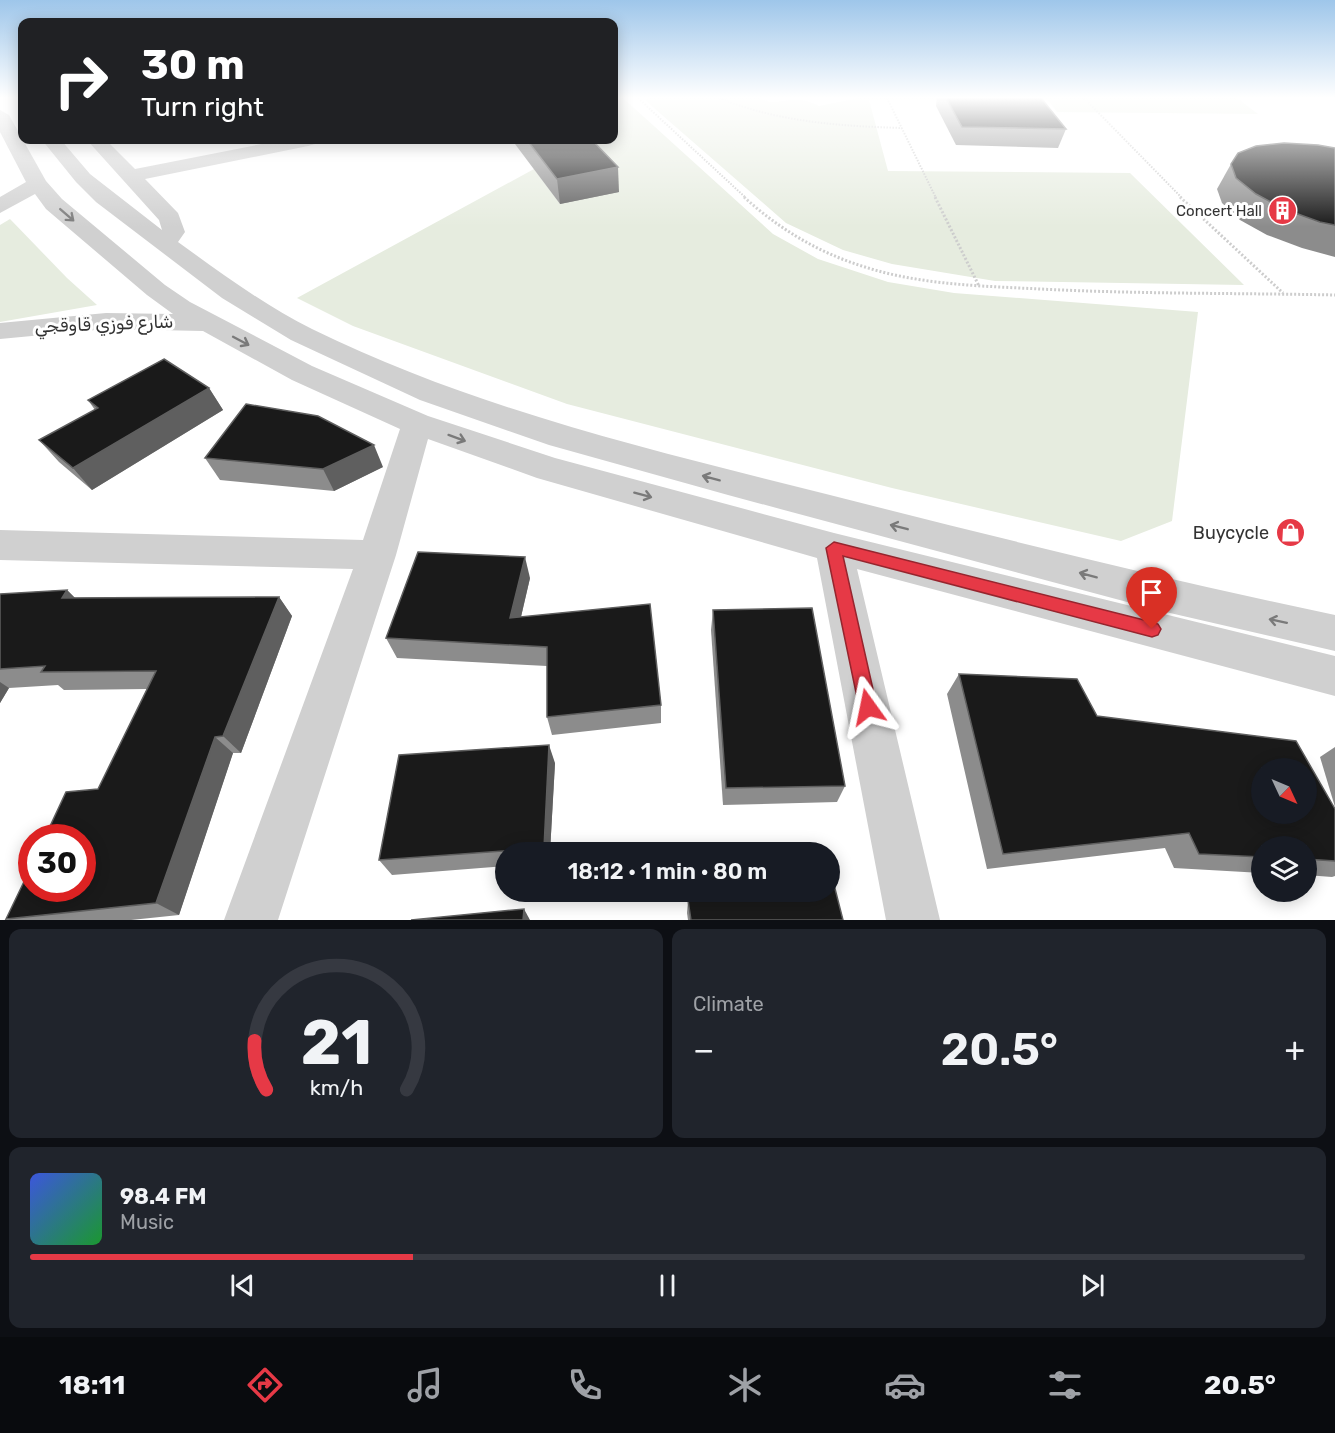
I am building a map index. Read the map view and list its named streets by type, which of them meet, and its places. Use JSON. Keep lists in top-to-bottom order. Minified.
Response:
{"streets":{"street":["شارع فوزي قاوقجي"]},"places":{"building":["Concert Hall"],"shop":["Buycycle"]},"north":"bottom right","page":{"turn":["30 m","Turn right"],"limit":"30","trip":"18:12 · 1 min · 80 m","tile":"Climate","heat":["−","20.5°","+"],"song":["98.4 FM","Music"],"tabs":["18:11","20.5°"],"gauge":["21","km/h"]}}
